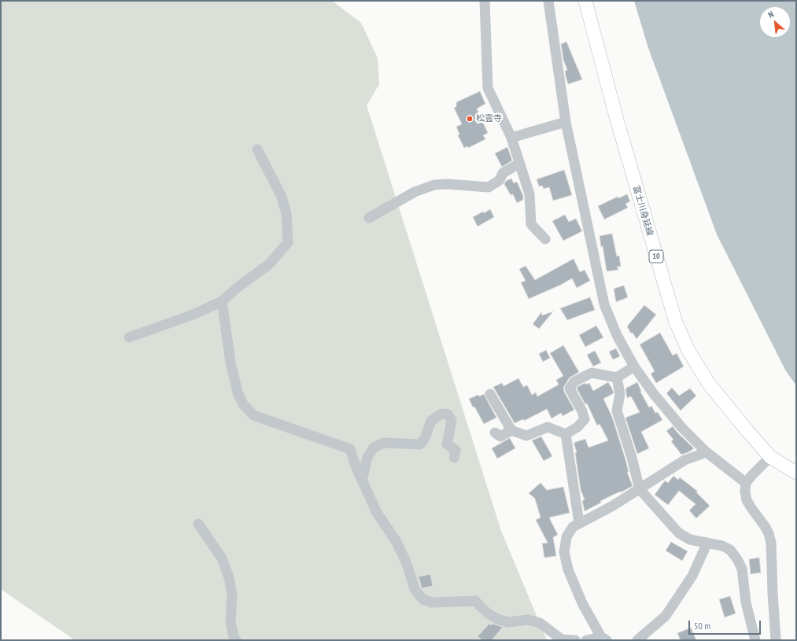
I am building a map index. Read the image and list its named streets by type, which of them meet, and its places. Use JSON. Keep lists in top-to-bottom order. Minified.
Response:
{"streets":{"main road":["富士川身延線","10"]},"places":["松雲寺"],"scale_bar":"50 m","north":"top left"}
